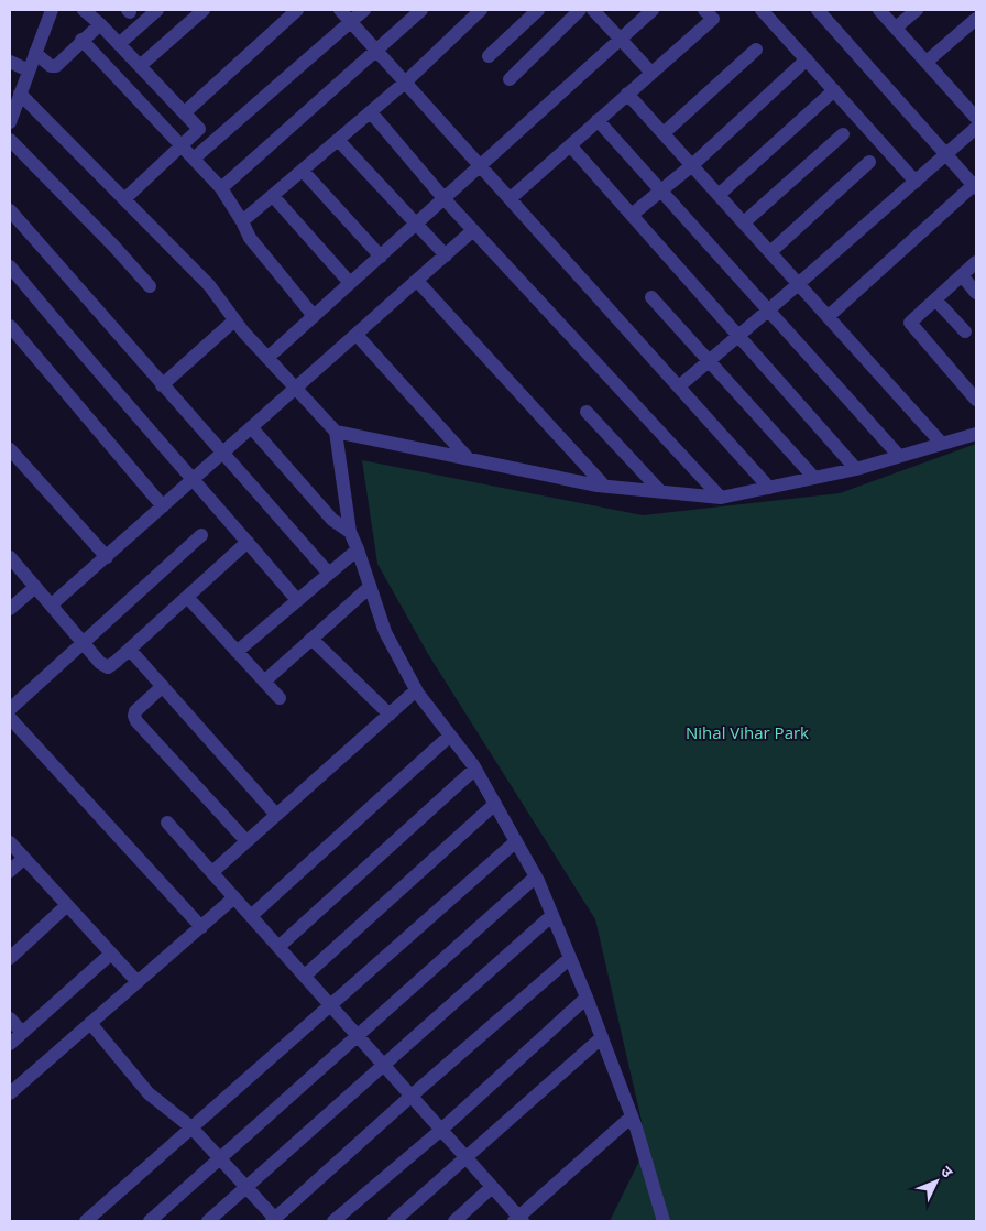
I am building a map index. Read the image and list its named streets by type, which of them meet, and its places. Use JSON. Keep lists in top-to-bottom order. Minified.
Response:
{"parks":["Nihal Vihar Park"],"north":"top right"}
